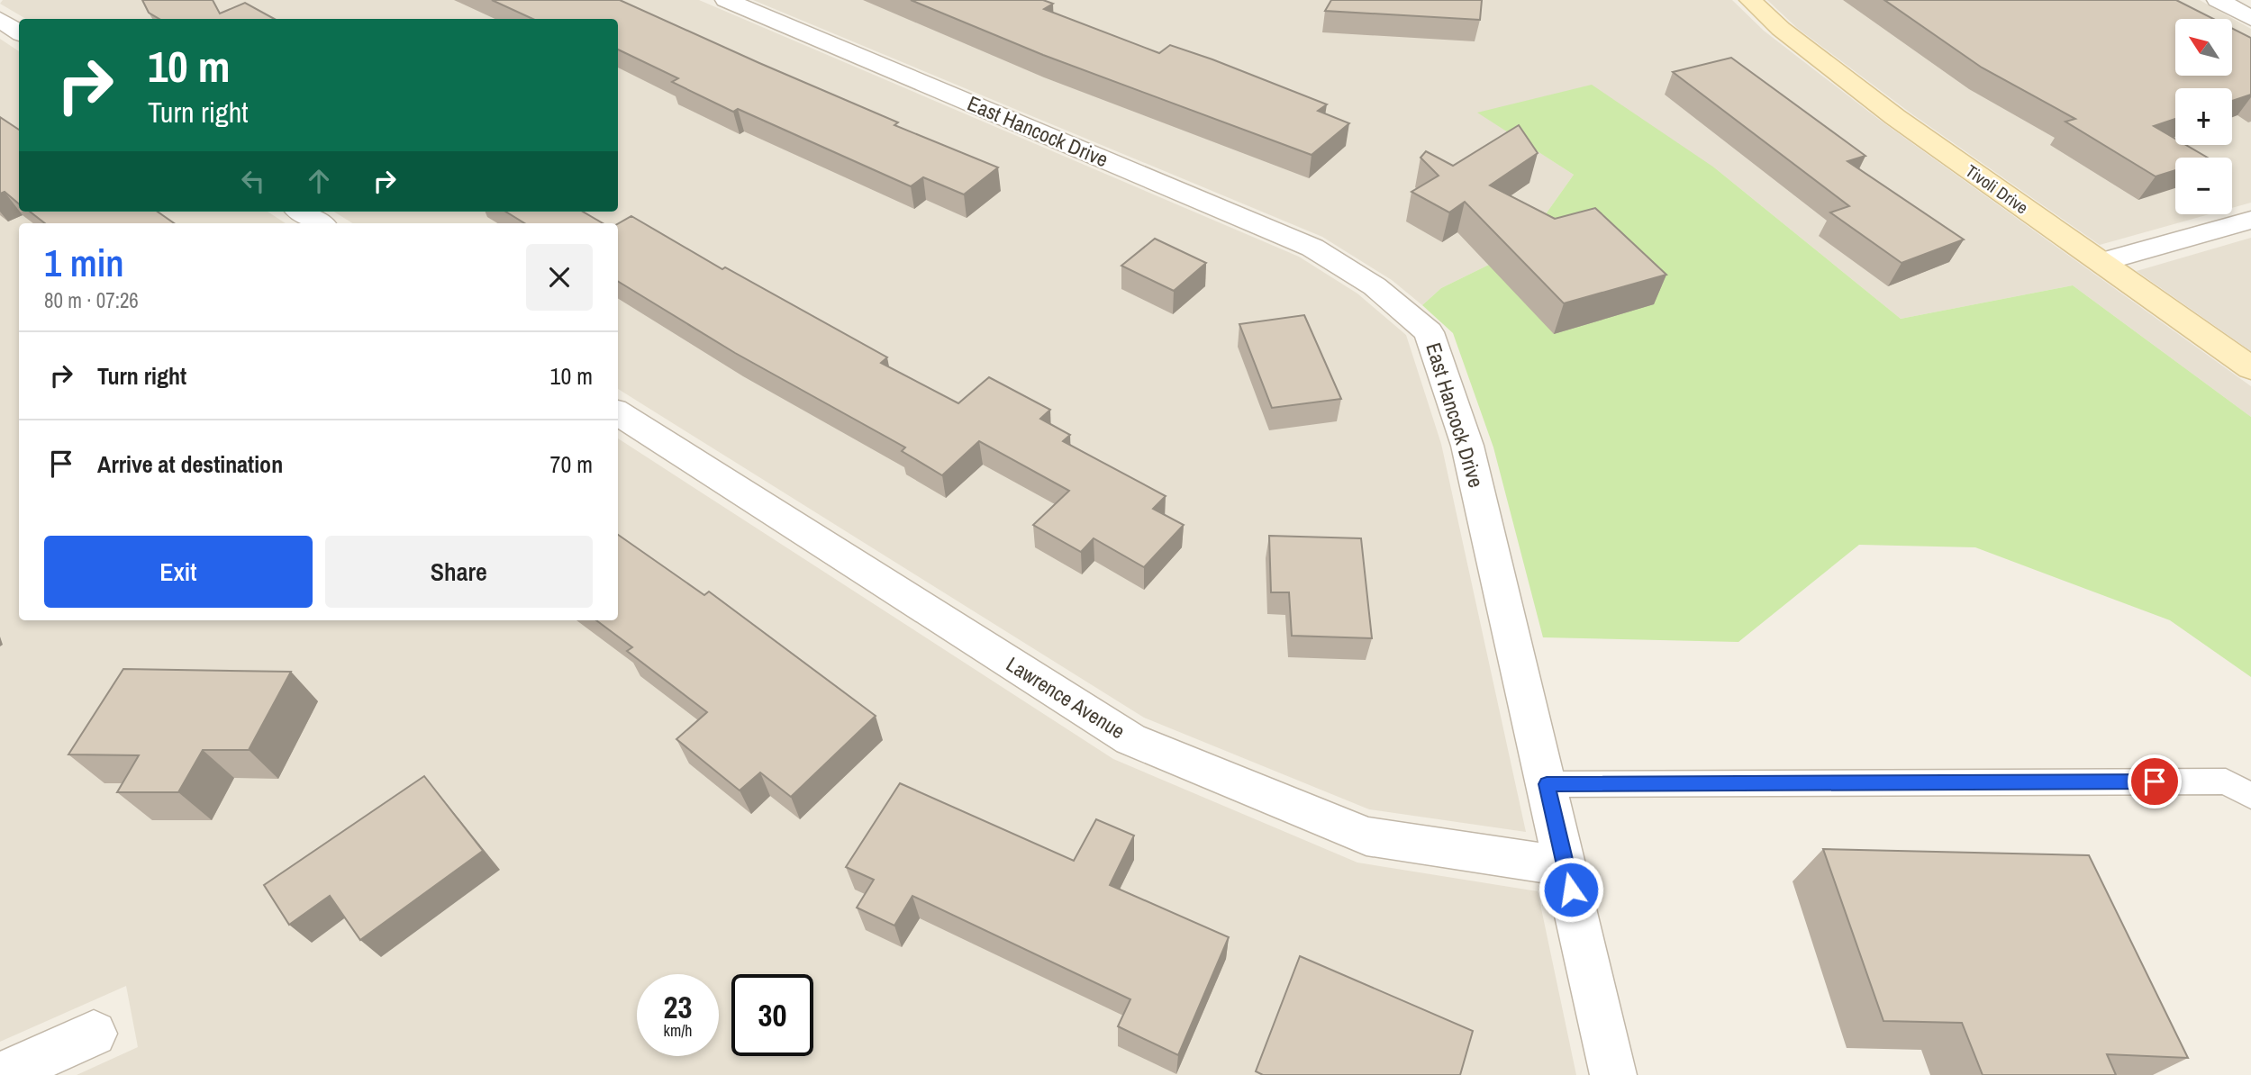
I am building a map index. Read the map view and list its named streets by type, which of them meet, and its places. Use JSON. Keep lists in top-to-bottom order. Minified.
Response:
{"streets":{"street":["East Hancock Drive","Tivoli Drive","Lawrence Avenue"]},"crossings":[["East Hancock Drive","Lawrence Avenue"]],"north":"top left","page":{"map_buttons":["+","−"],"turn":["10 m","Turn right"],"heading":["1 min","80 m · 07:26"],"list":[{"name":"Turn right","value":"10 m"},{"name":"Arrive at destination","value":"70 m"}],"buttons":["Exit","Share"],"speed":"23 km/h","limit":"30"}}
